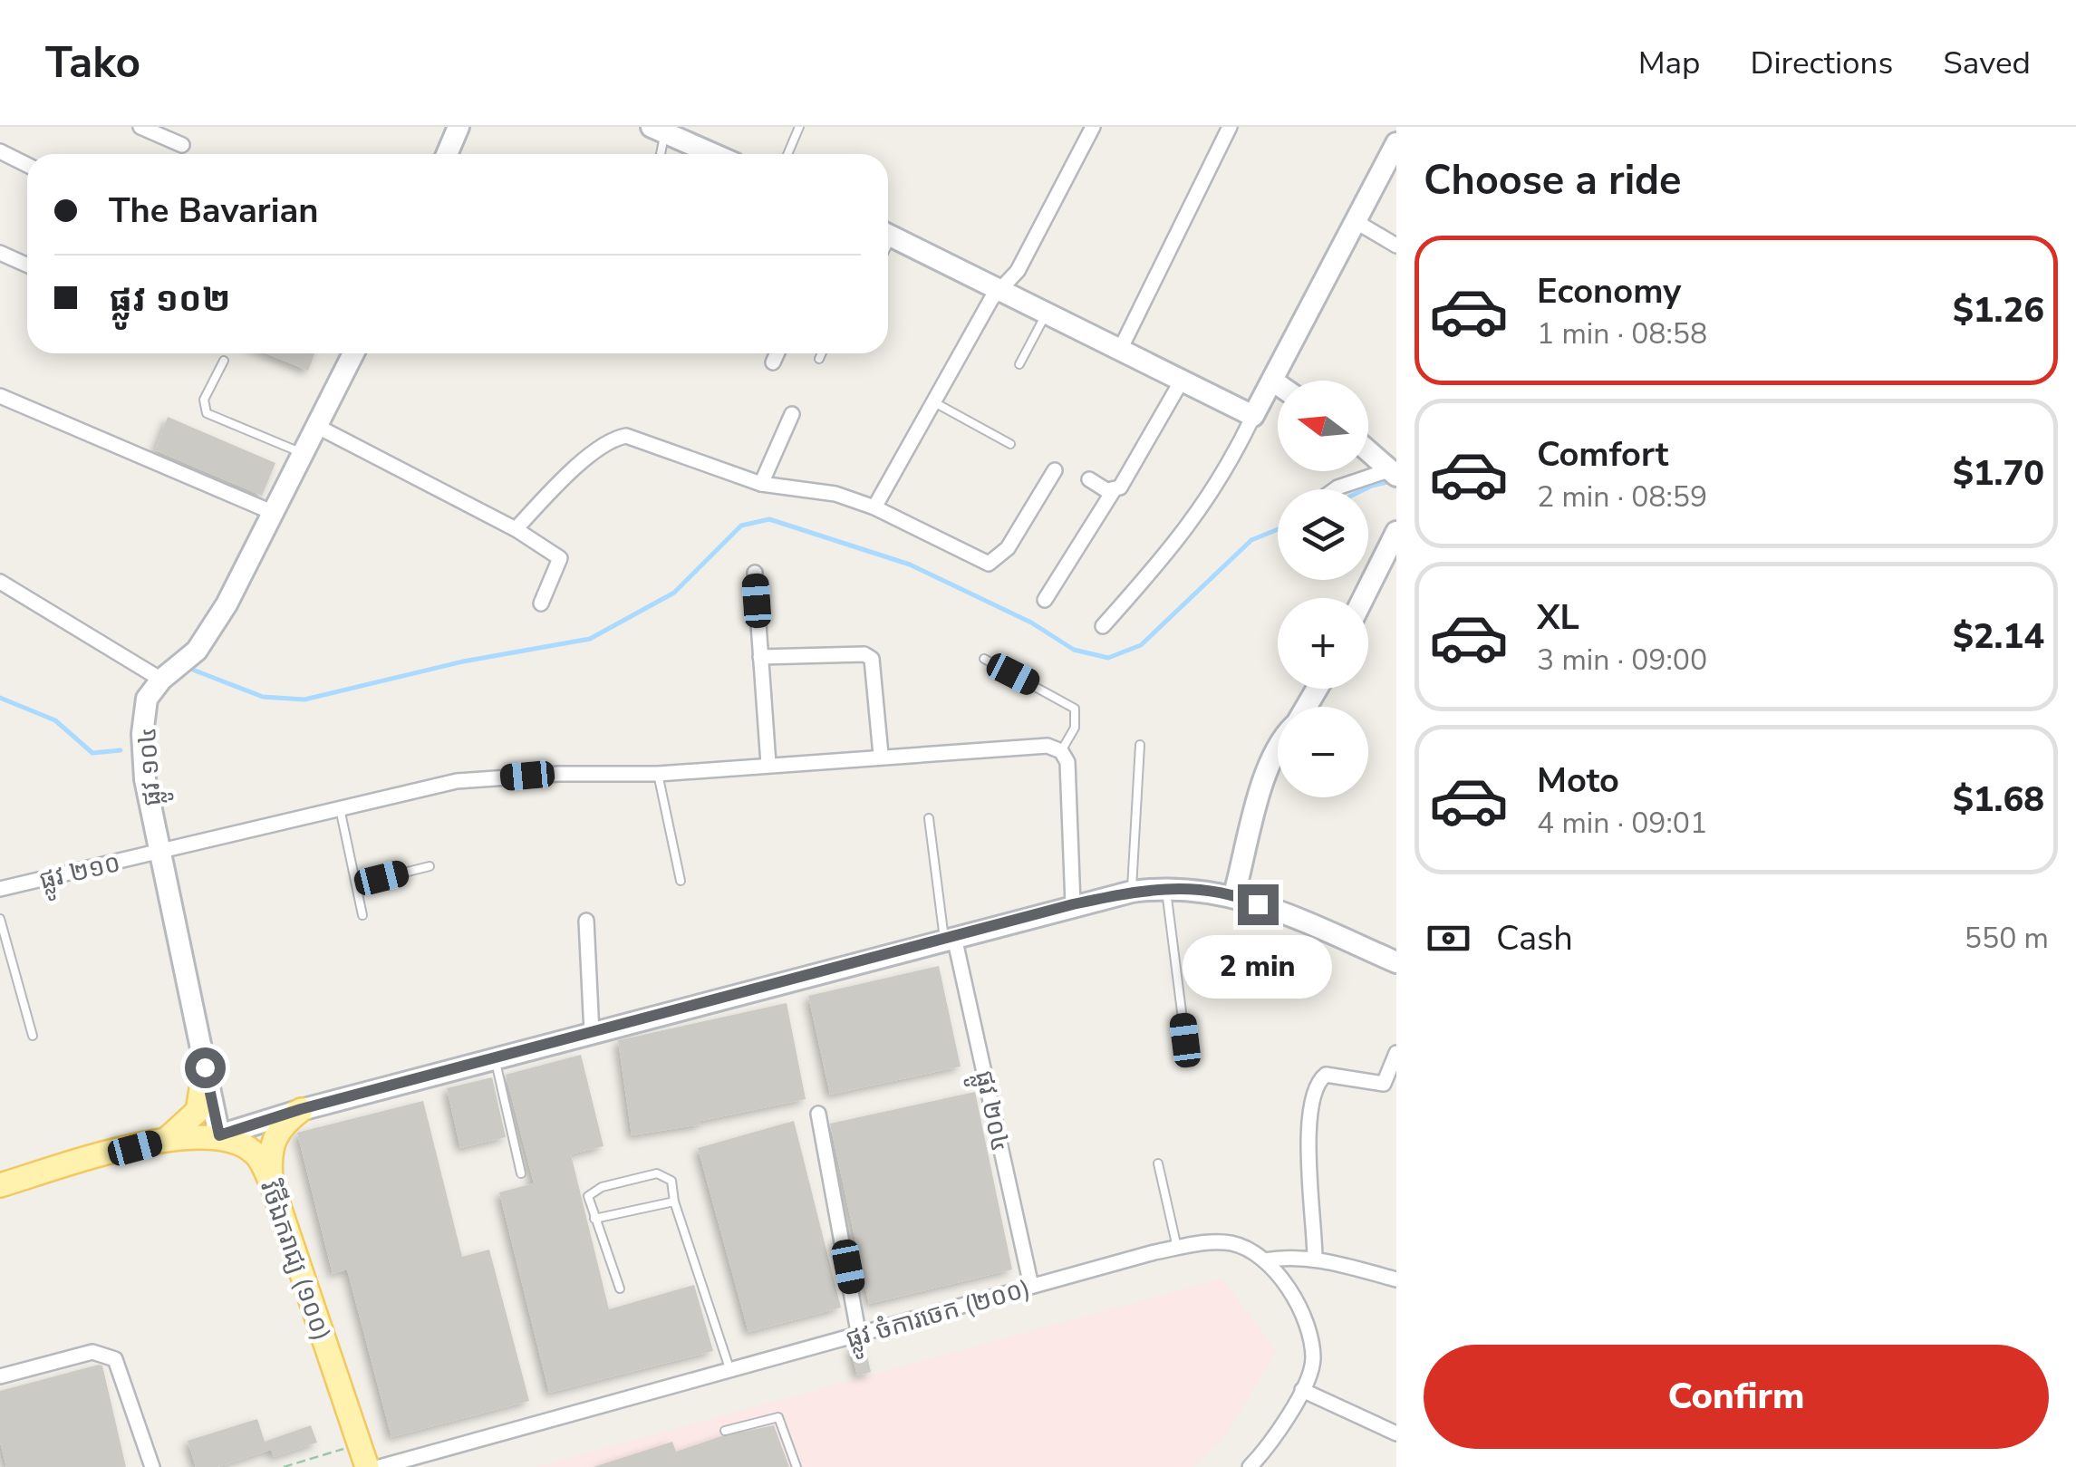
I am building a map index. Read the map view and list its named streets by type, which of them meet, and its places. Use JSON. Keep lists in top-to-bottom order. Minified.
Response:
{"streets":{"main road":["វិថីឯករាជ្យ (១០០)"],"street":["ផ្លូវ ១០៤","ផ្លូវ ២១០","ផ្លូវ ២០៤","ផ្លូវ ចំការចេក (២០០)"]},"crossings":[["ផ្លូវ ១០៤","ផ្លូវ ២១០"],["ផ្លូវ ១០៤","វិថីឯករាជ្យ (១០០)"],["ផ្លូវ ២០៤","ផ្លូវ ចំការចេក (២០០)"]],"north":"left","page":{"header":"Tako","nav":["Map","Directions","Saved"],"heading":"Choose a ride","banner":["The Bavarian","ផ្លូវ ១០២"],"list":[{"name":"Economy","note":"1 min · 08:58","value":"$1.26"},{"name":"Comfort","note":"2 min · 08:59","value":"$1.70"},{"name":"XL","note":"3 min · 09:00","value":"$2.14"},{"name":"Moto","note":"4 min · 09:01","value":"$1.68"}],"map_buttons":["+","−"],"pay":["Cash","550 m"],"bubble":"2 min","buttons":"Confirm"}}
